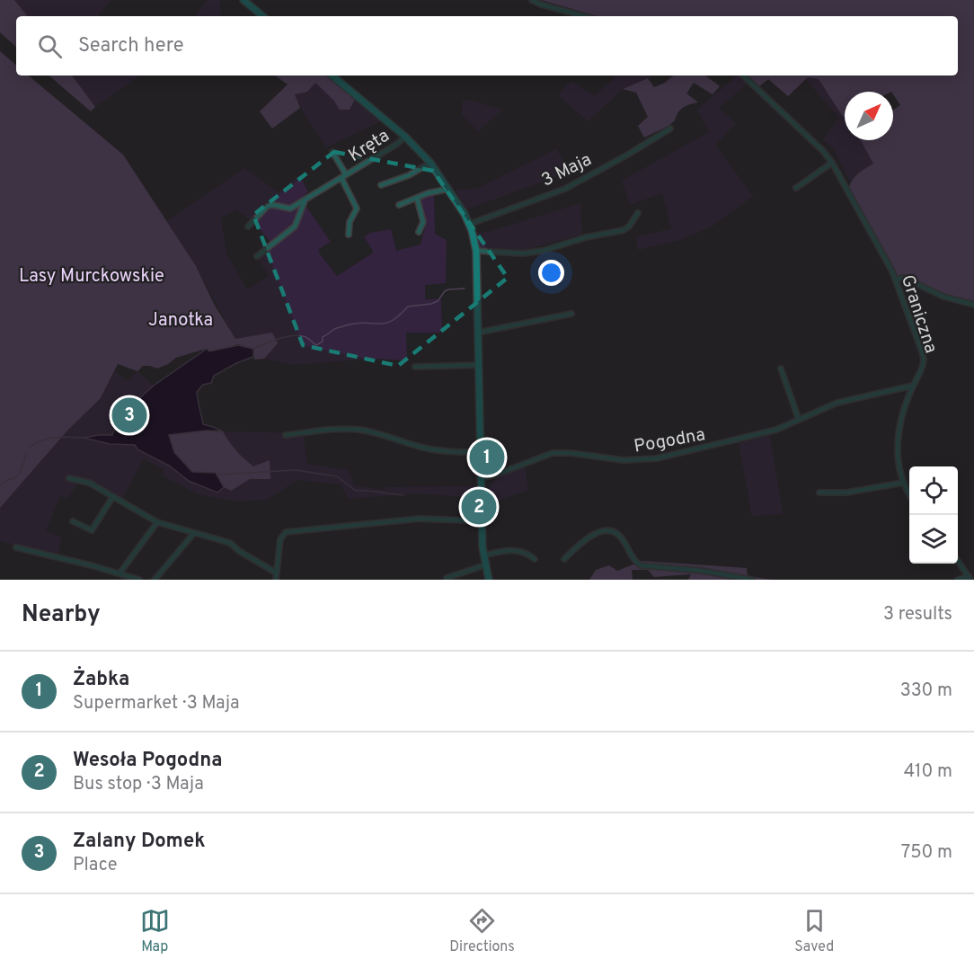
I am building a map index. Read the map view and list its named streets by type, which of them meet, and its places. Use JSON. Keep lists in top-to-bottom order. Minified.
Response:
{"streets":{"street":["Kręta","3 Maja","Graniczna","Pogodna"]},"crossings":[["Graniczna","Pogodna"]],"parks":["Lasy Murckowskie","Janotka"],"north":"top right","page":{"search":"Search here","pins":["3","1","2"],"heading":["Nearby","3 results"],"list":[{"mark":"1","name":"Żabka","note":"Supermarket · 3 Maja","value":"330 m"},{"mark":"2","name":"Wesoła Pogodna","note":"Bus stop · 3 Maja","value":"410 m"},{"mark":"3","name":"Zalany Domek","note":"Place","value":"750 m"}],"nav":["Map","Directions","Saved"]}}
